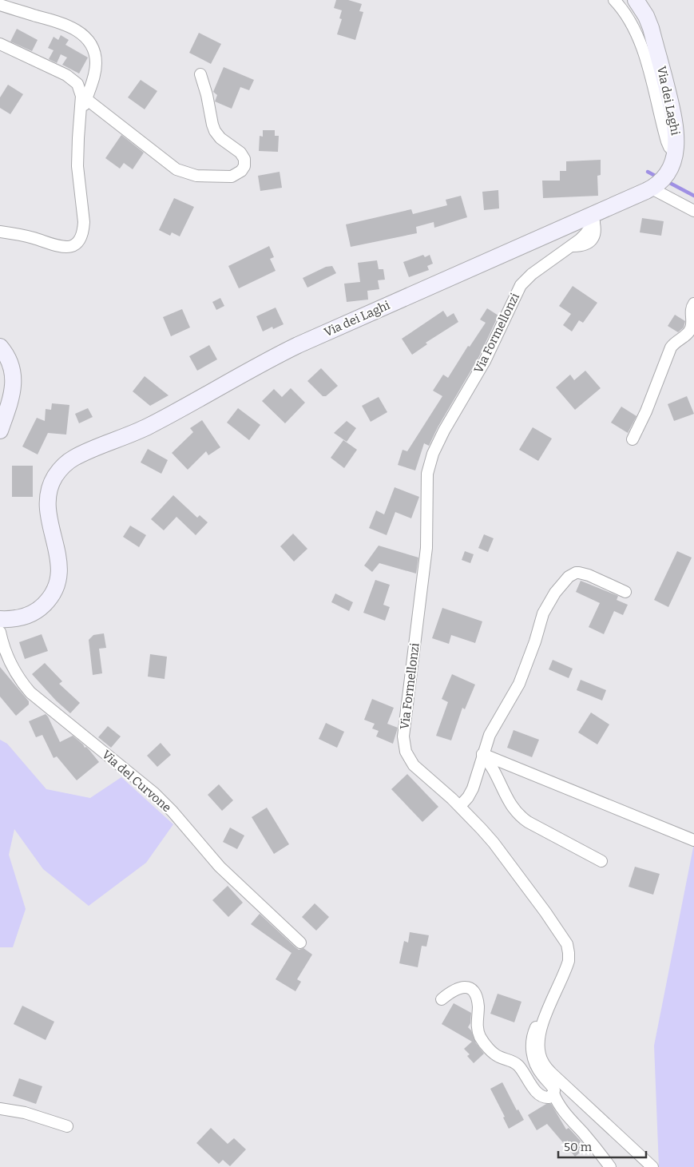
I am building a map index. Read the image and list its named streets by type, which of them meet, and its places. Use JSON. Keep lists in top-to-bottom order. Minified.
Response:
{"streets":{"main road":["Via dei Laghi"],"street":["Via Formellonzi","Via del Curvone"]},"crossings":[["Via dei Laghi","Via Formellonzi"]],"scale_bar":"50 m"}
